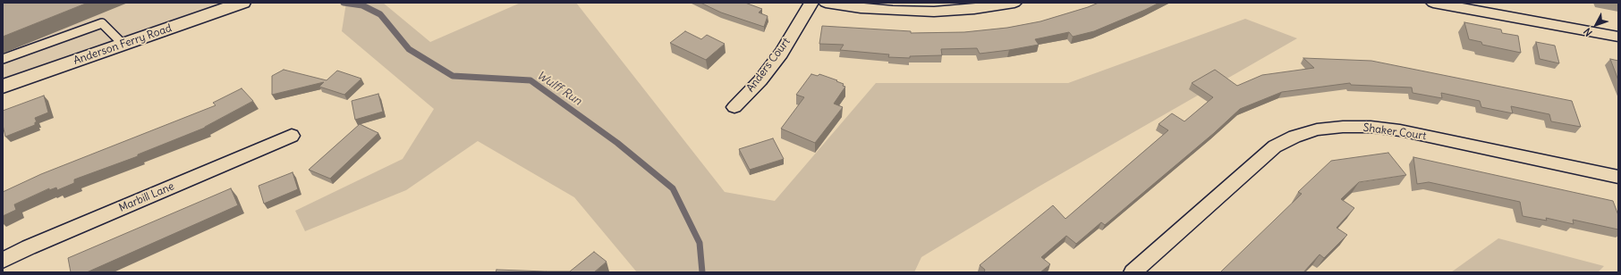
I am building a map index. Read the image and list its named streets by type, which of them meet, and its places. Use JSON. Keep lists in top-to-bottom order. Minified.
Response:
{"streets":{"street":["Anderson Ferry Road","Anders Court","Shaker Court","Marbill Lane"]},"water":["Wulff Run"],"north":"bottom left"}
